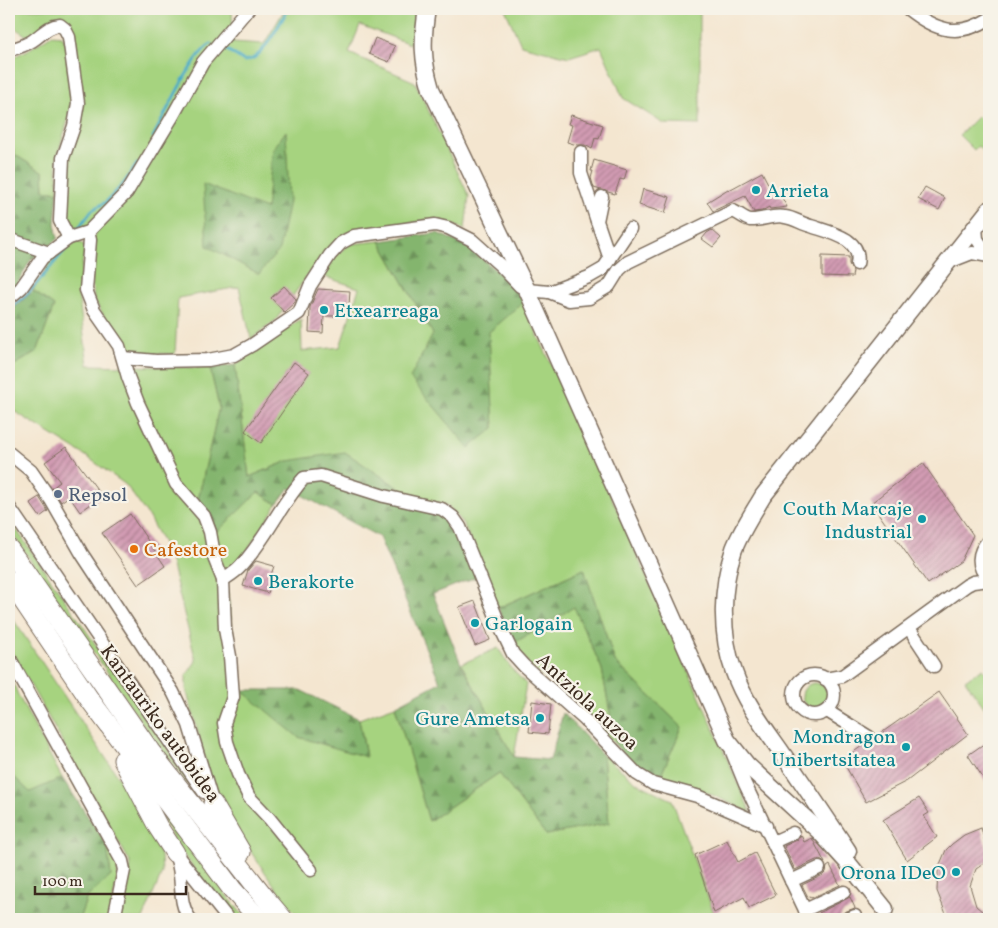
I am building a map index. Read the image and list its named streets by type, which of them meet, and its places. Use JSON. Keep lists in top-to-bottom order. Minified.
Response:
{"streets":{"highway":["Kantauriko autobidea"],"street":["Antziola auzoa"]},"places":["Arrieta","Etxearreaga","Repsol","Couth Marcaje Industrial","Cafestore","Berakorte","Garlogain","Gure Ametsa","Mondragon Unibertsitatea","Orona IDeO"],"scale_bar":"100 m"}
